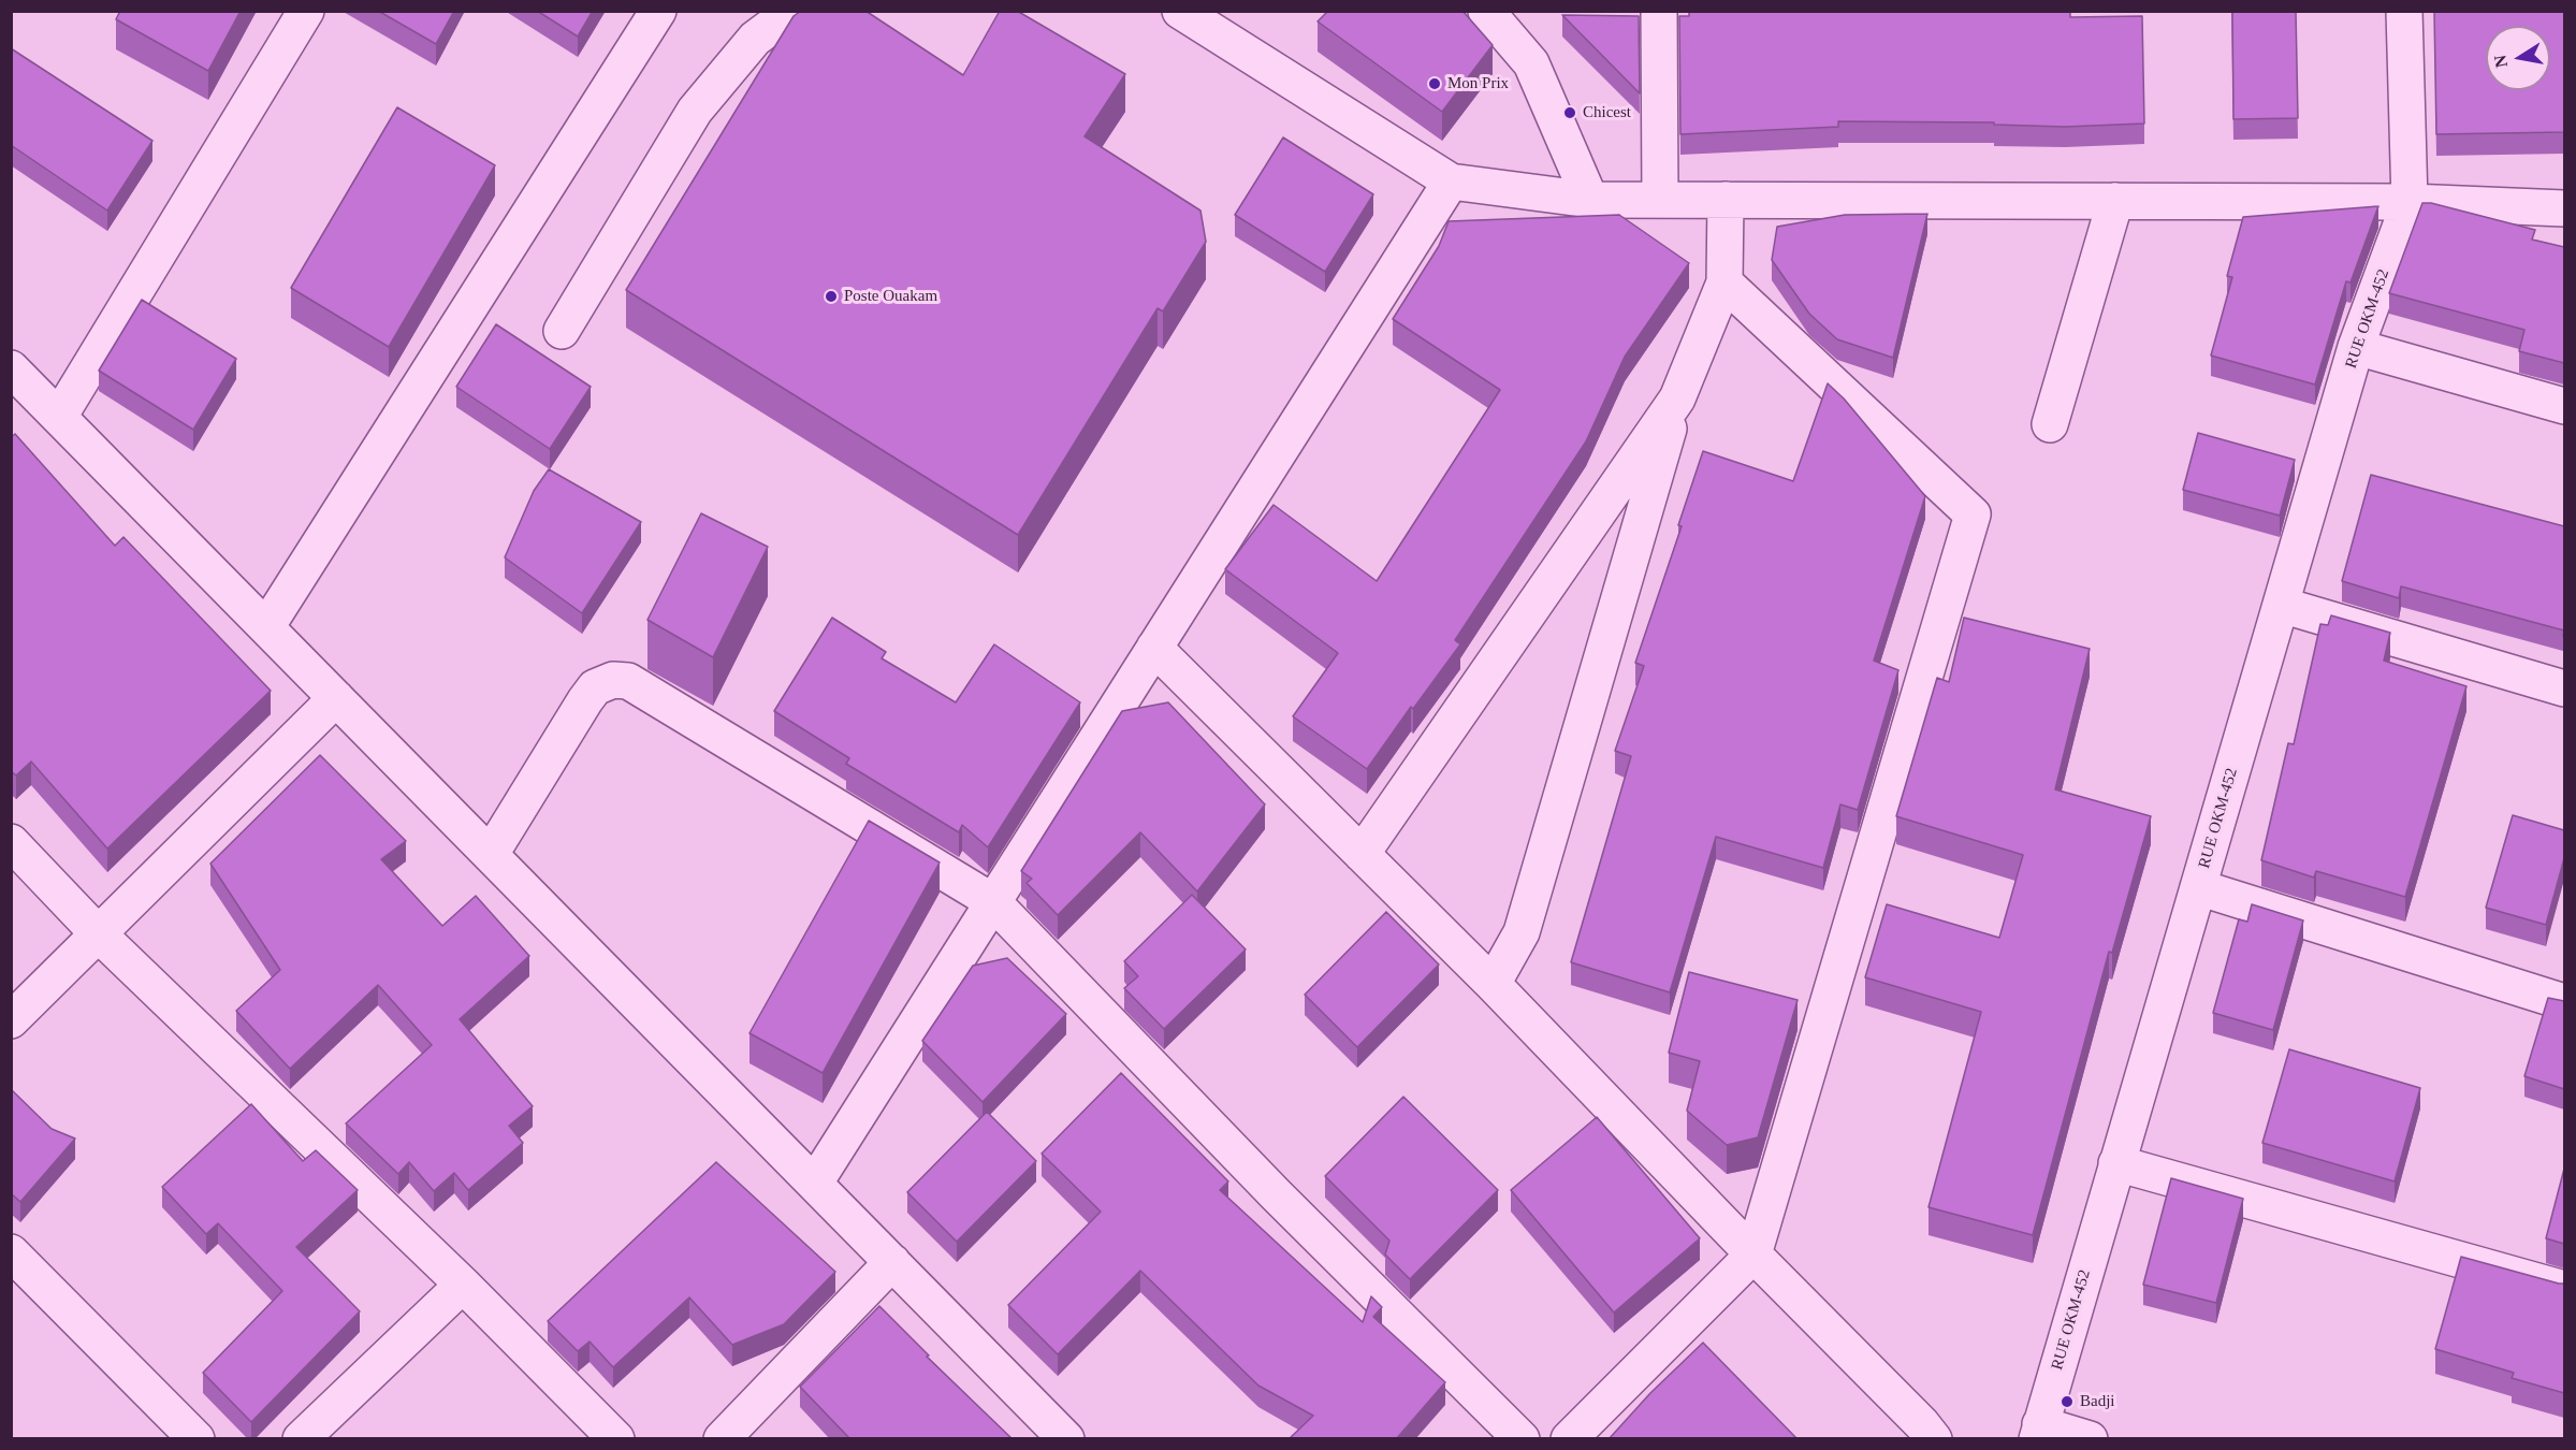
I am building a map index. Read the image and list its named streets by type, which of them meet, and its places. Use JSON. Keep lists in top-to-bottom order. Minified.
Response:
{"streets":{"street":["RUE OKM-452"]},"places":["Mon Prix","Chicest","Poste Ouakam","Badji"],"north":"left"}
